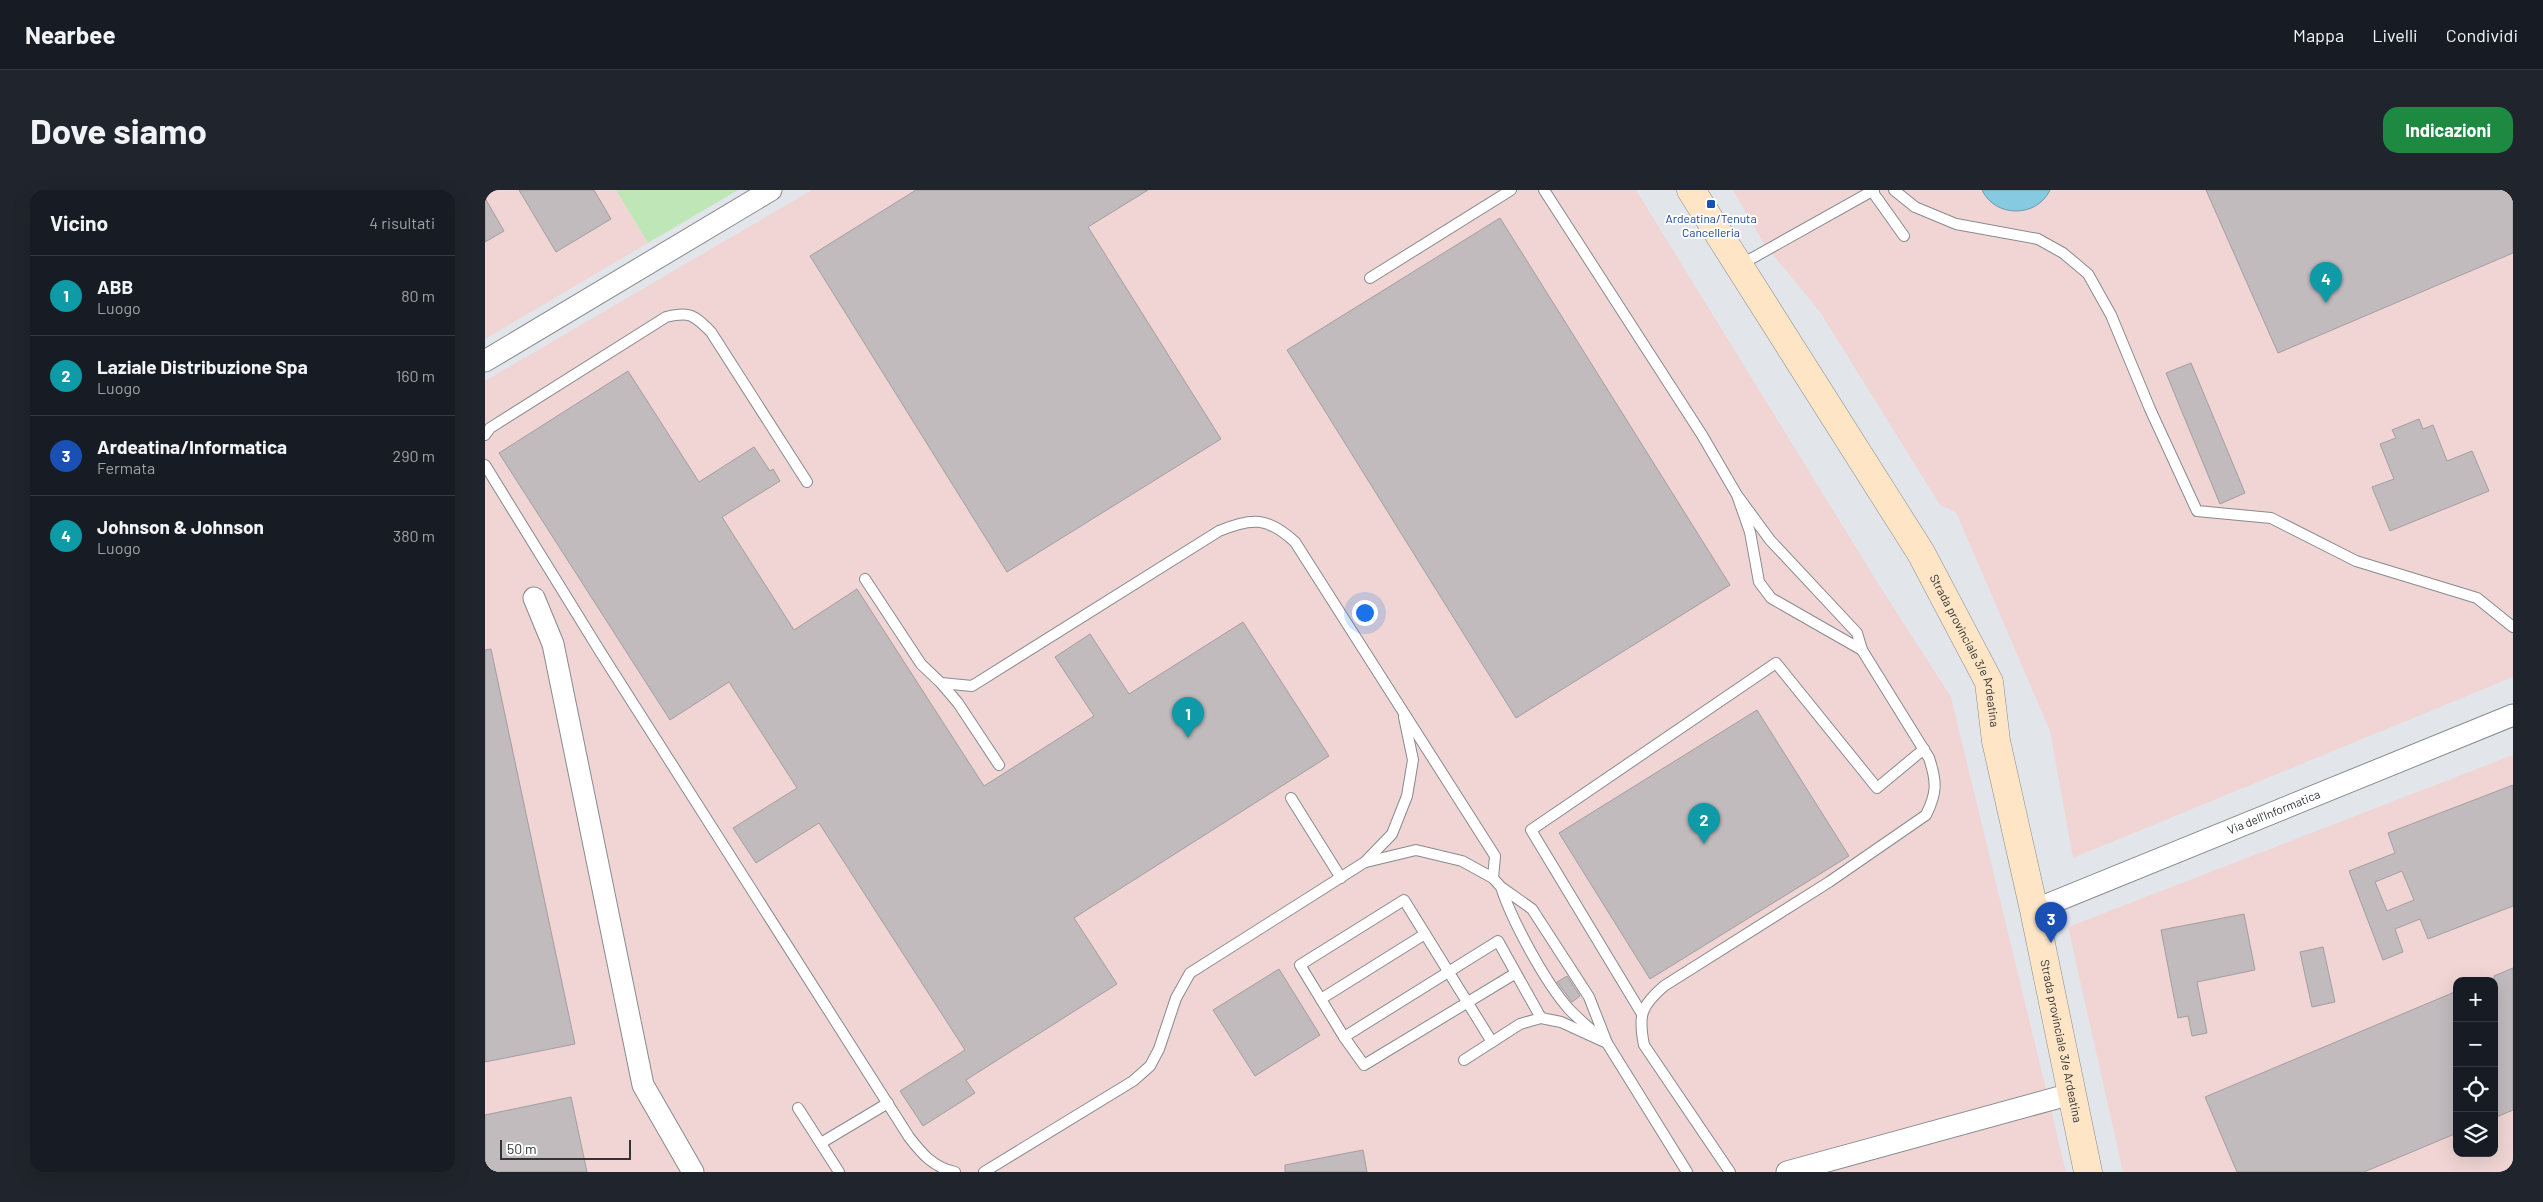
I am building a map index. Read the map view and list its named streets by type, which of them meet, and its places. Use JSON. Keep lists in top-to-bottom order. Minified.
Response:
{"streets":{"main road":["Strada provinciale 3/e Ardeatina"],"street":["Via dell'Informatica"]},"crossings":[["Strada provinciale 3/e Ardeatina","Via dell'Informatica"]],"places":{"transit":["Ardeatina/Tenuta Cancelleria"]},"scale_bar":"50 m","page":{"header":"Nearbee","nav":["Mappa","Livelli","Condividi"],"buttons":"Indicazioni","title":"Dove siamo","heading":["Vicino","4 risultati"],"list":[{"mark":"1","name":"ABB","note":"Luogo","value":"80 m"},{"mark":"2","name":"Laziale Distribuzione Spa","note":"Luogo","value":"160 m"},{"mark":"3","name":"Ardeatina/Informatica","note":"Fermata","value":"290 m"},{"mark":"4","name":"Johnson & Johnson","note":"Luogo","value":"380 m"}],"pins":["4","1","2","3"],"map_buttons":["+","−"],"scale":"50 m"}}
